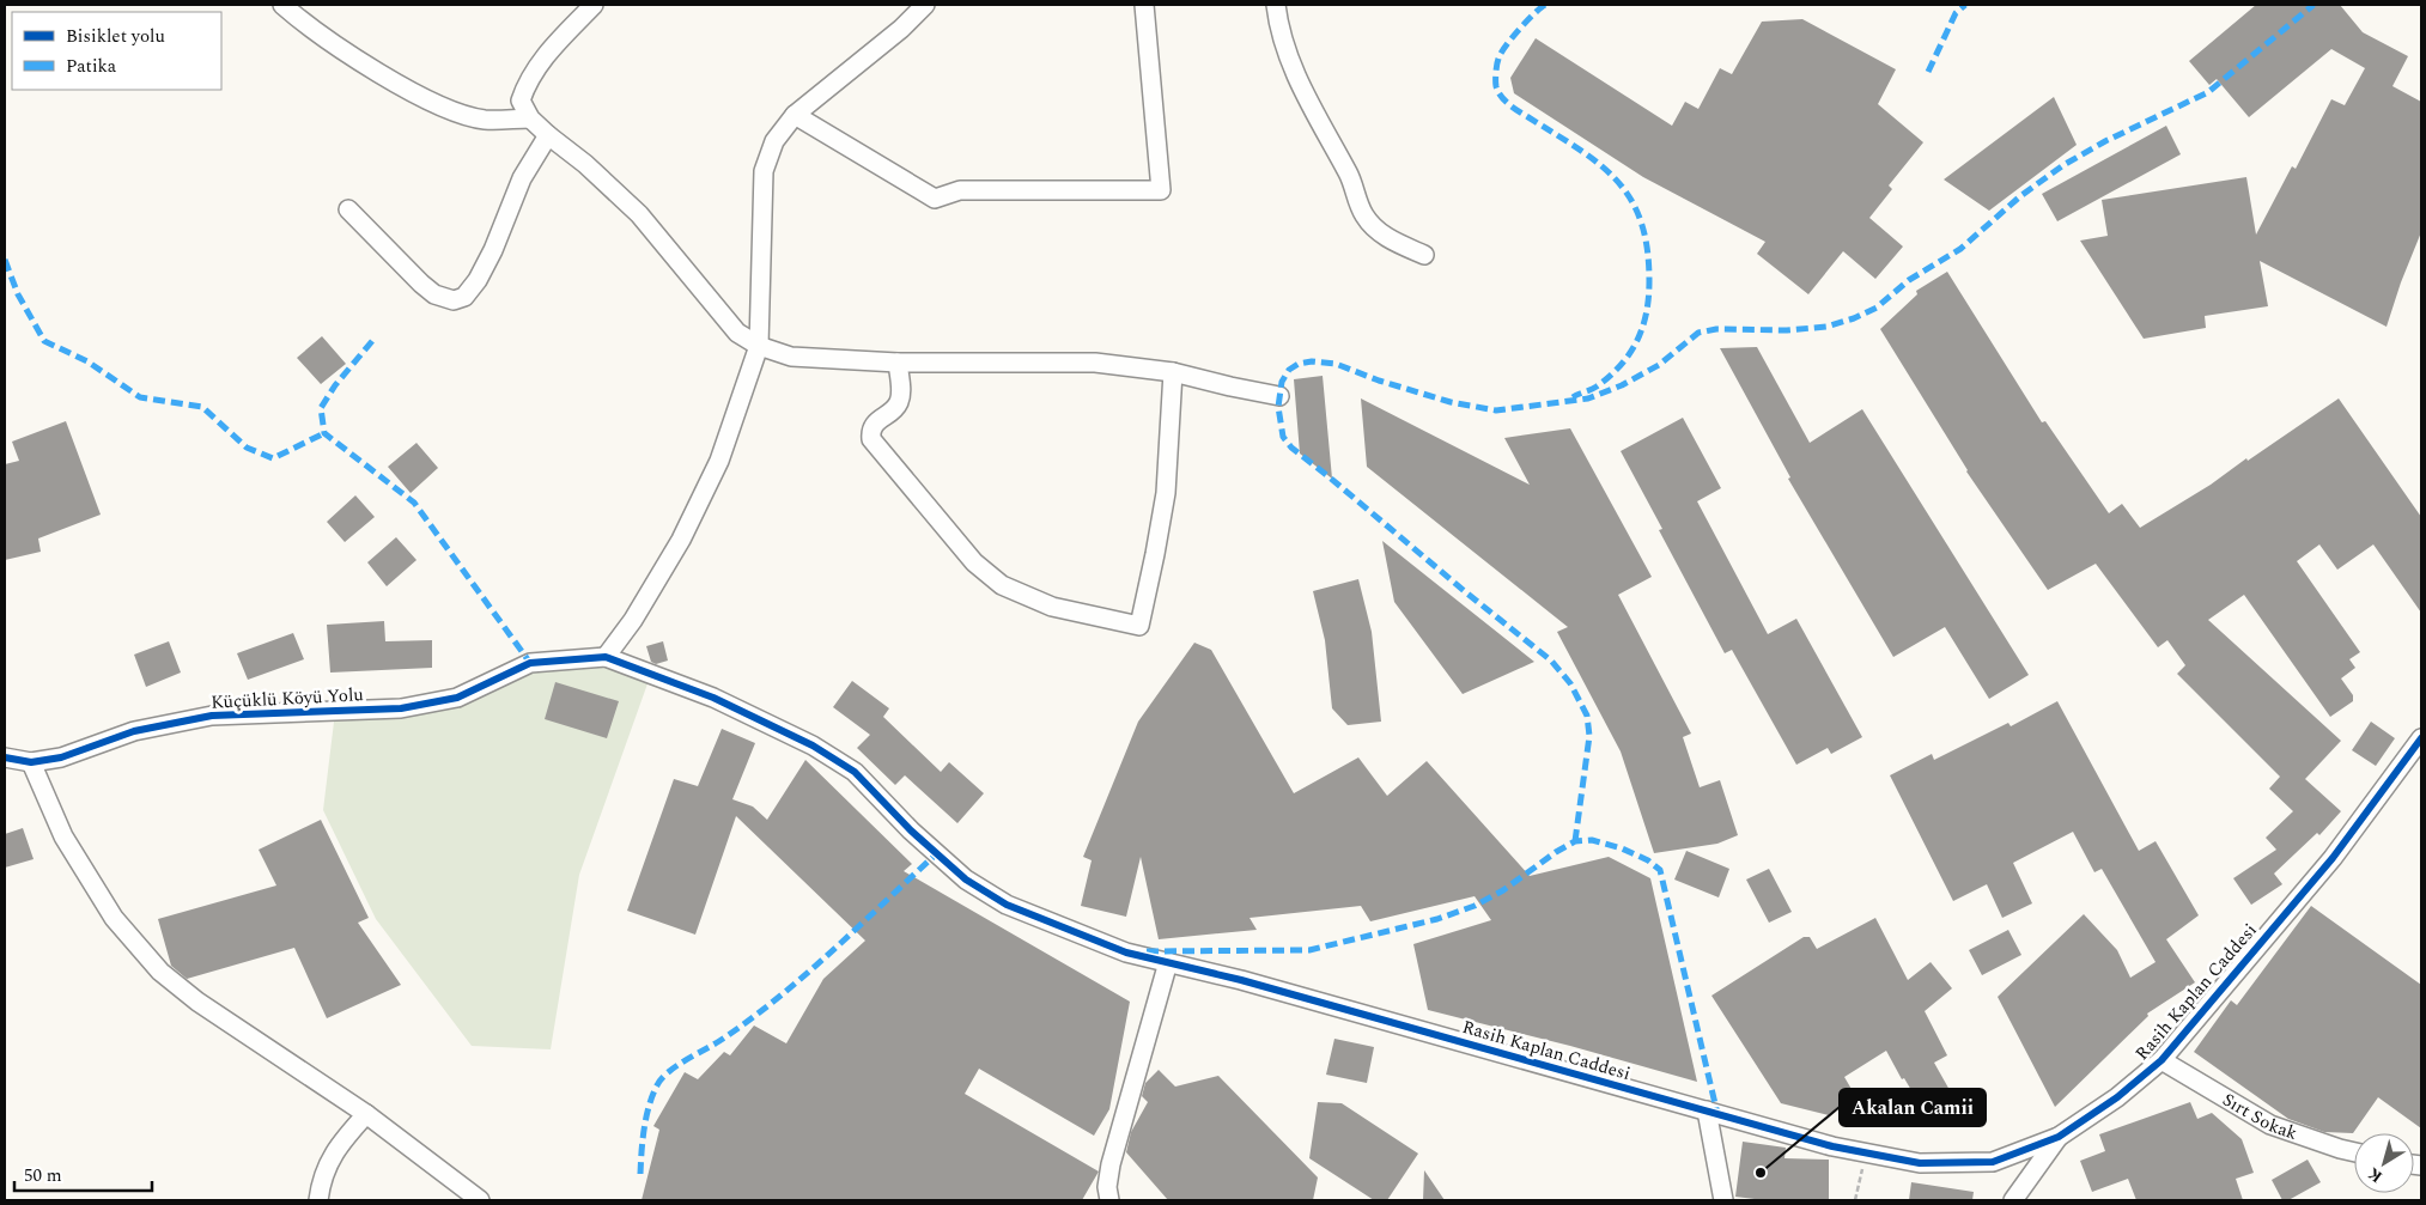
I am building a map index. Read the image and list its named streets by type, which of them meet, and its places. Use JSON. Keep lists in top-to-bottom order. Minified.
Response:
{"streets":{"street":["Küçüklü Köyü Yolu","Rasih Kaplan Caddesi","Sırt Sokak"]},"crossings":[["Küçüklü Köyü Yolu","Rasih Kaplan Caddesi"],["Rasih Kaplan Caddesi","Sırt Sokak"]],"places":["Akalan Camii"],"legend":["Bisiklet yolu","Patika"],"scale_bar":"50 m","north":"bottom left"}
